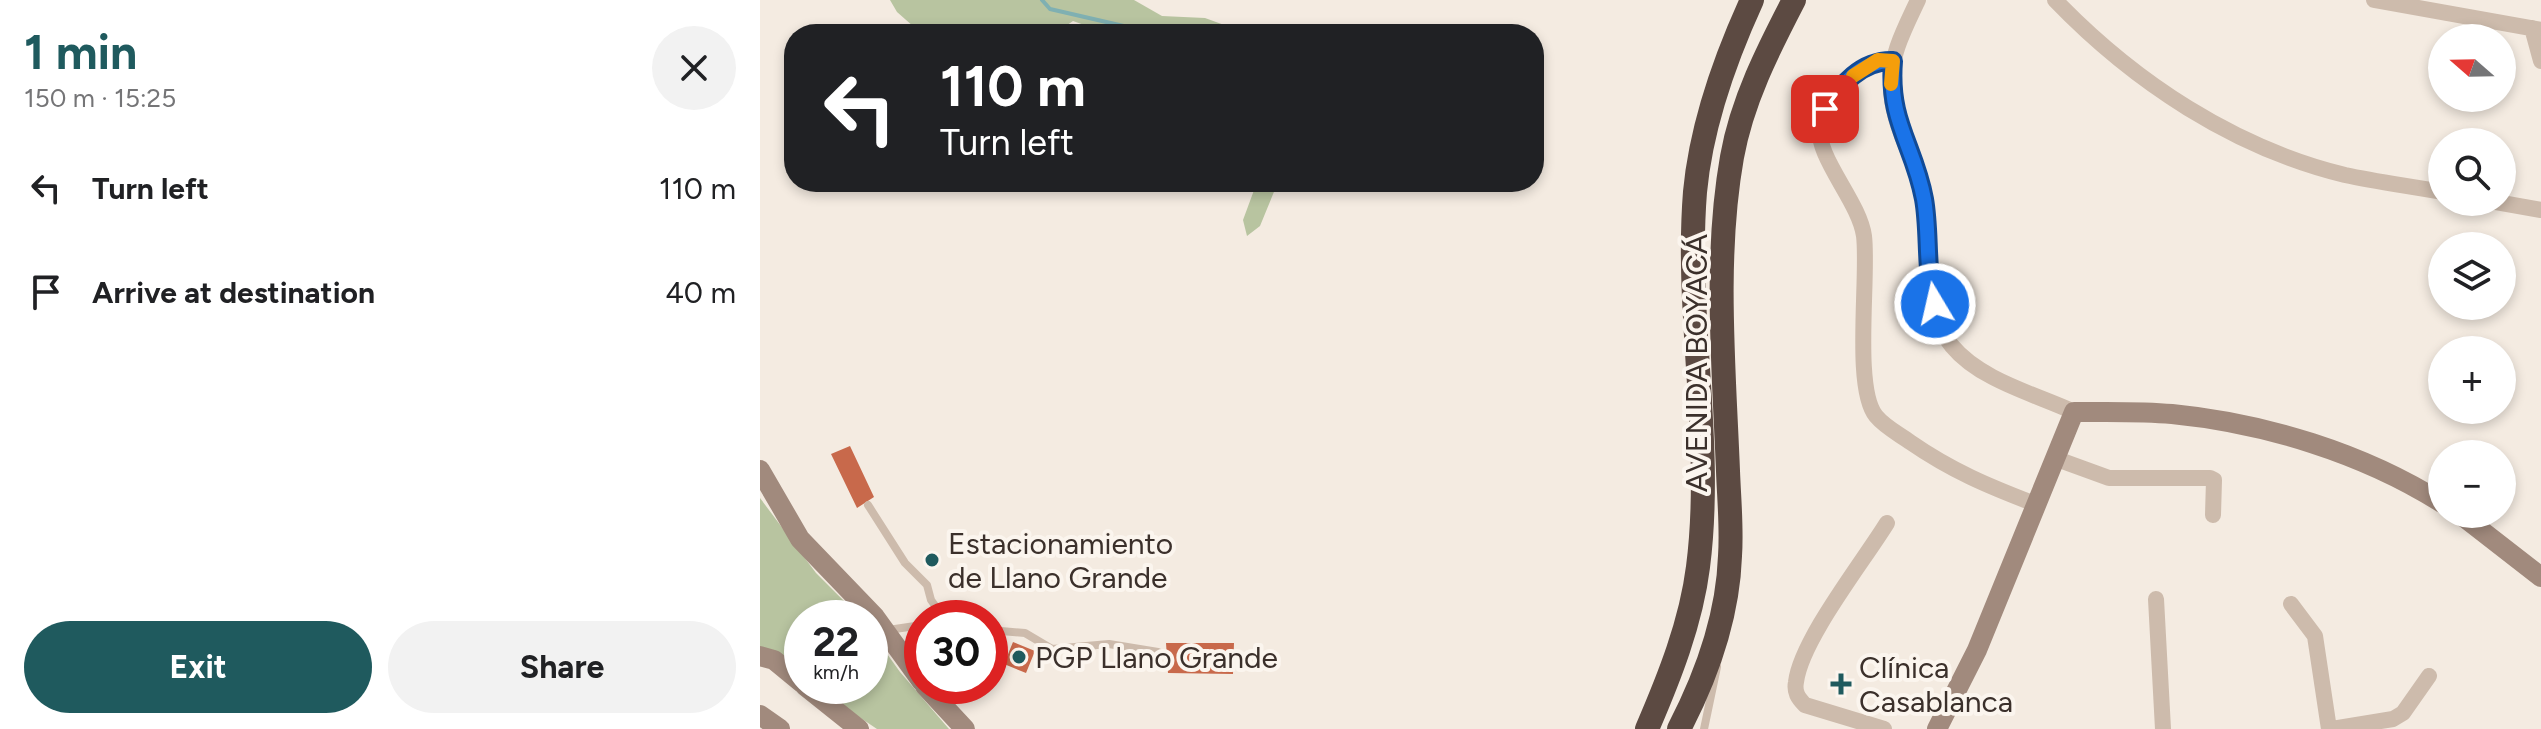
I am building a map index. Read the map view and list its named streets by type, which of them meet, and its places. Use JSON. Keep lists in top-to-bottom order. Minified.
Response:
{"streets":{"highway":["AVENIDA BOYACÁ"]},"places":{"other":["Estacionamiento de Llano Grande","PGP Llano Grande"],"health":["Clínica Casablanca"]},"north":"left","page":{"heading":["1 min","150 m · 15:25"],"map_buttons":["+","−"],"turn":["110 m","Turn left"],"list":[{"name":"Turn left","value":"110 m"},{"name":"Arrive at destination","value":"40 m"}],"speed":"22 km/h","limit":"30","buttons":["Exit","Share"]}}
